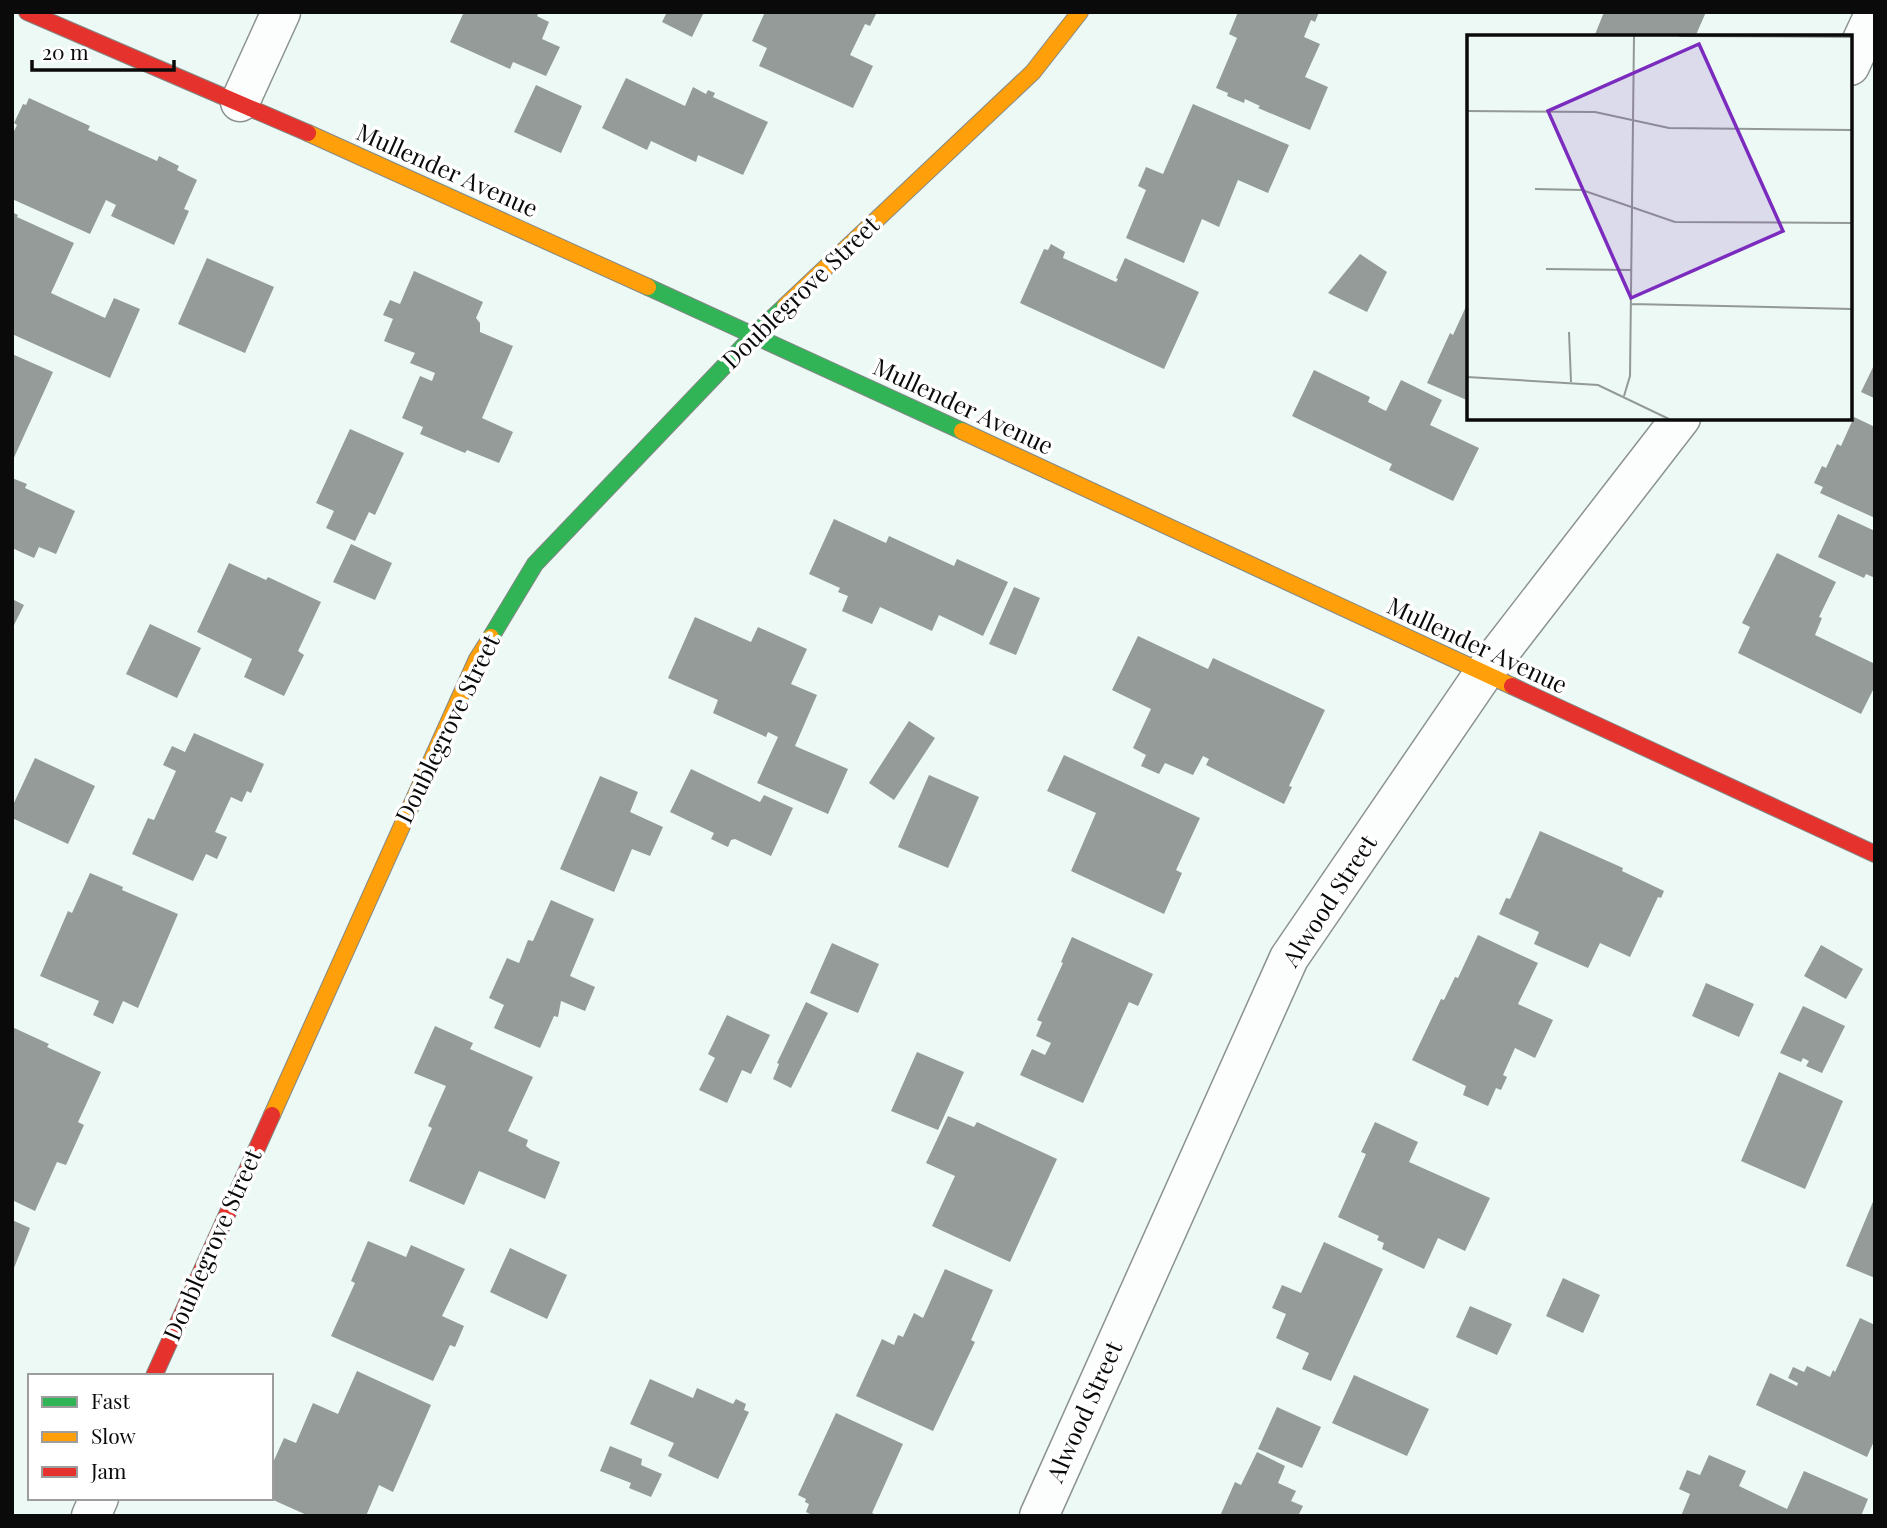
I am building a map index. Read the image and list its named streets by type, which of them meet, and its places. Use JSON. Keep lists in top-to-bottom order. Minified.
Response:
{"streets":{"street":["Mullender Avenue","Doublegrove Street","Alwood Street"]},"crossings":[["Mullender Avenue","Doublegrove Street"],["Mullender Avenue","Alwood Street"]],"legend":["Fast","Slow","Jam"],"scale_bar":"20 m"}
